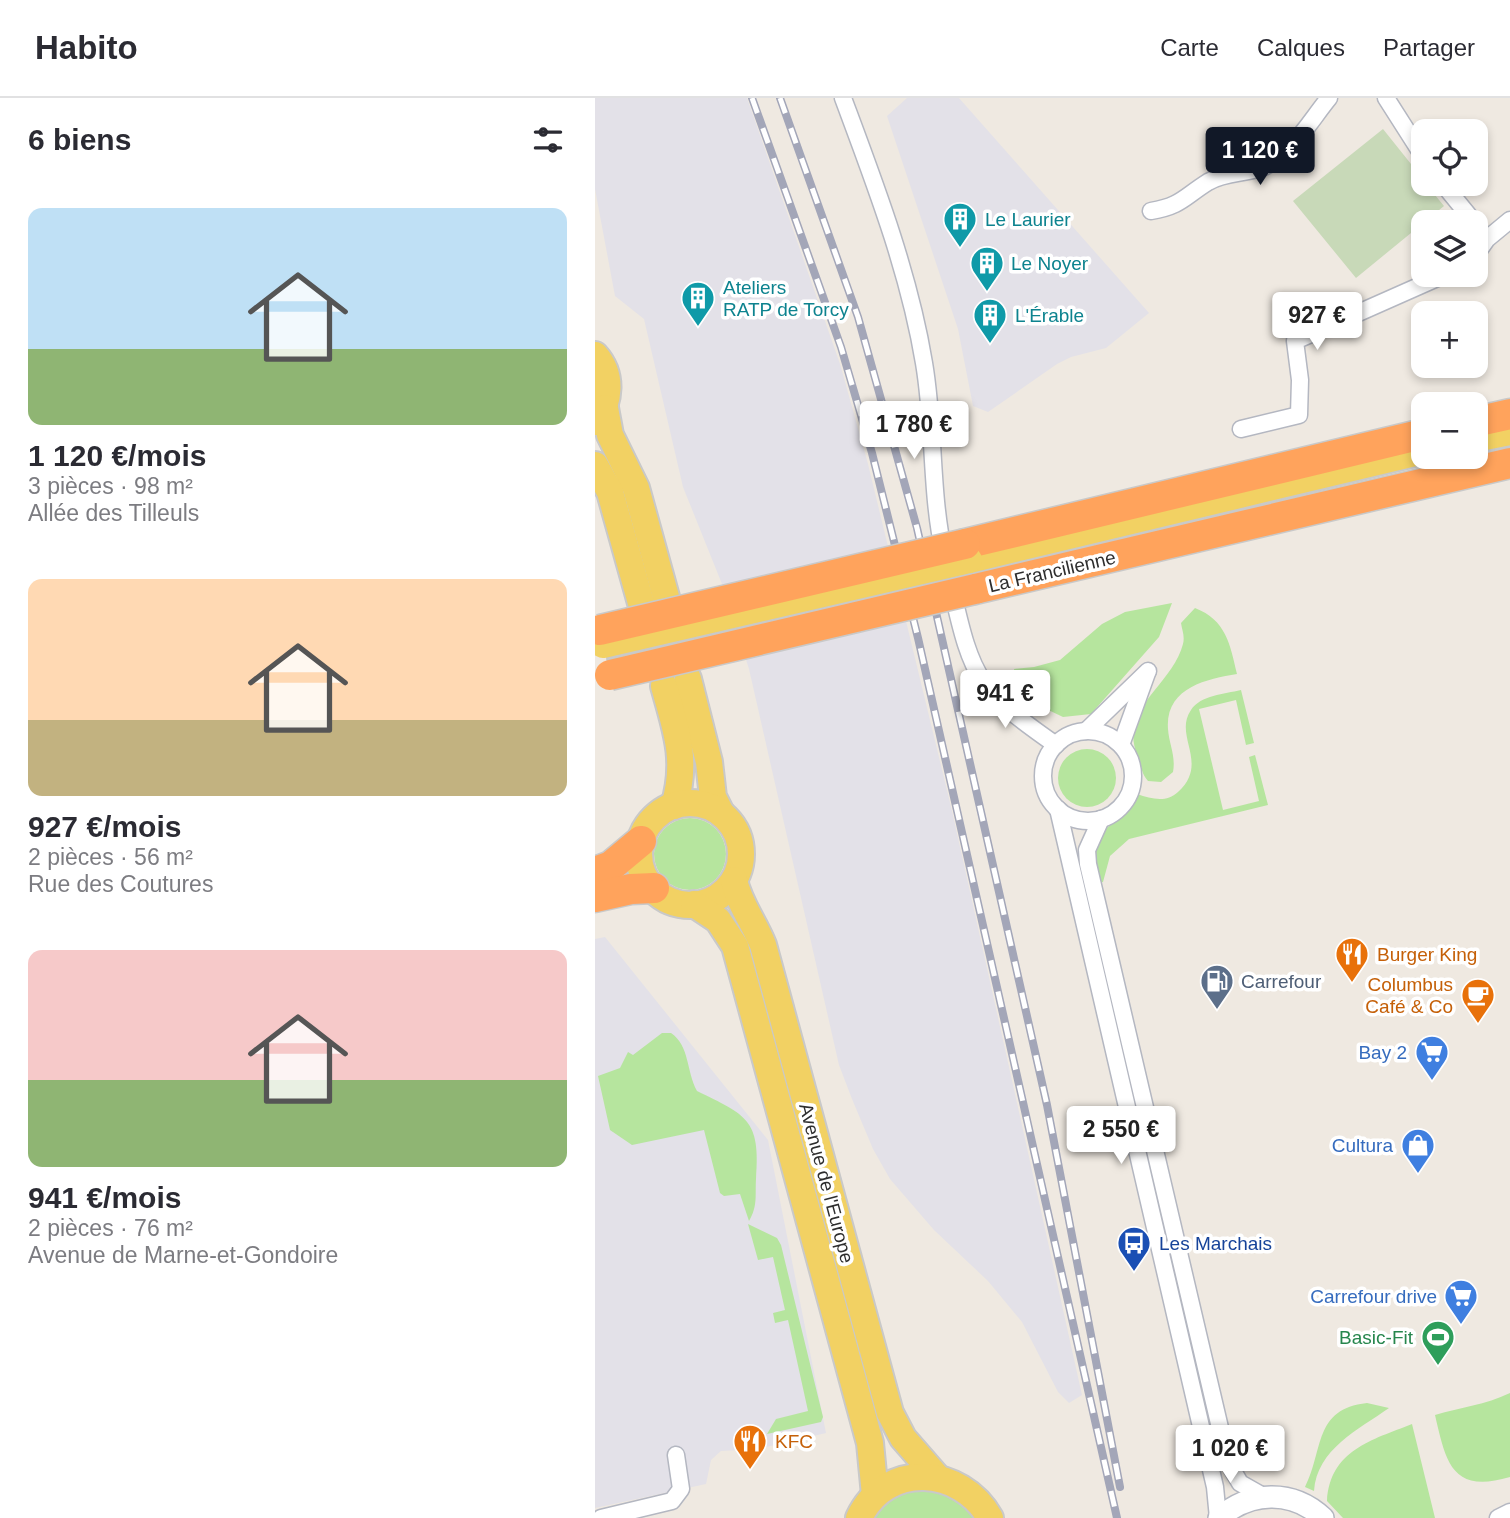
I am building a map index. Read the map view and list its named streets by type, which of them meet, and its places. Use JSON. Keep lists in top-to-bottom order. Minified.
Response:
{"streets":{"highway":["La Francilienne"],"main road":["Avenue de l'Europe"]},"places":{"building":["Le Laurier","Le Noyer","Ateliers RATP de Torcy","L'Érable"],"restaurant":["Burger King","KFC"],"fuel station":["Carrefour"],"cafe":["Columbus Café & Co"],"supermarket":["Bay 2","Carrefour drive"],"shop":["Cultura"],"bus stop":["Les Marchais"],"sports":["Basic-Fit"]},"page":{"header":"Habito","nav":["Carte","Calques","Partager"],"heading":"6 biens","map_buttons":["+","−"],"price":["1 120 €","927 €","1 780 €","941 €","2 550 €","1 020 €"],"list":[{"name":"1 120 €/mois","note":"3 pièces · 98 m² · Allée des Tilleuls"},{"name":"927 €/mois","note":"2 pièces · 56 m² · Rue des Coutures"},{"name":"941 €/mois","note":"2 pièces · 76 m² · Avenue de Marne-et-Gondoire"}]}}
